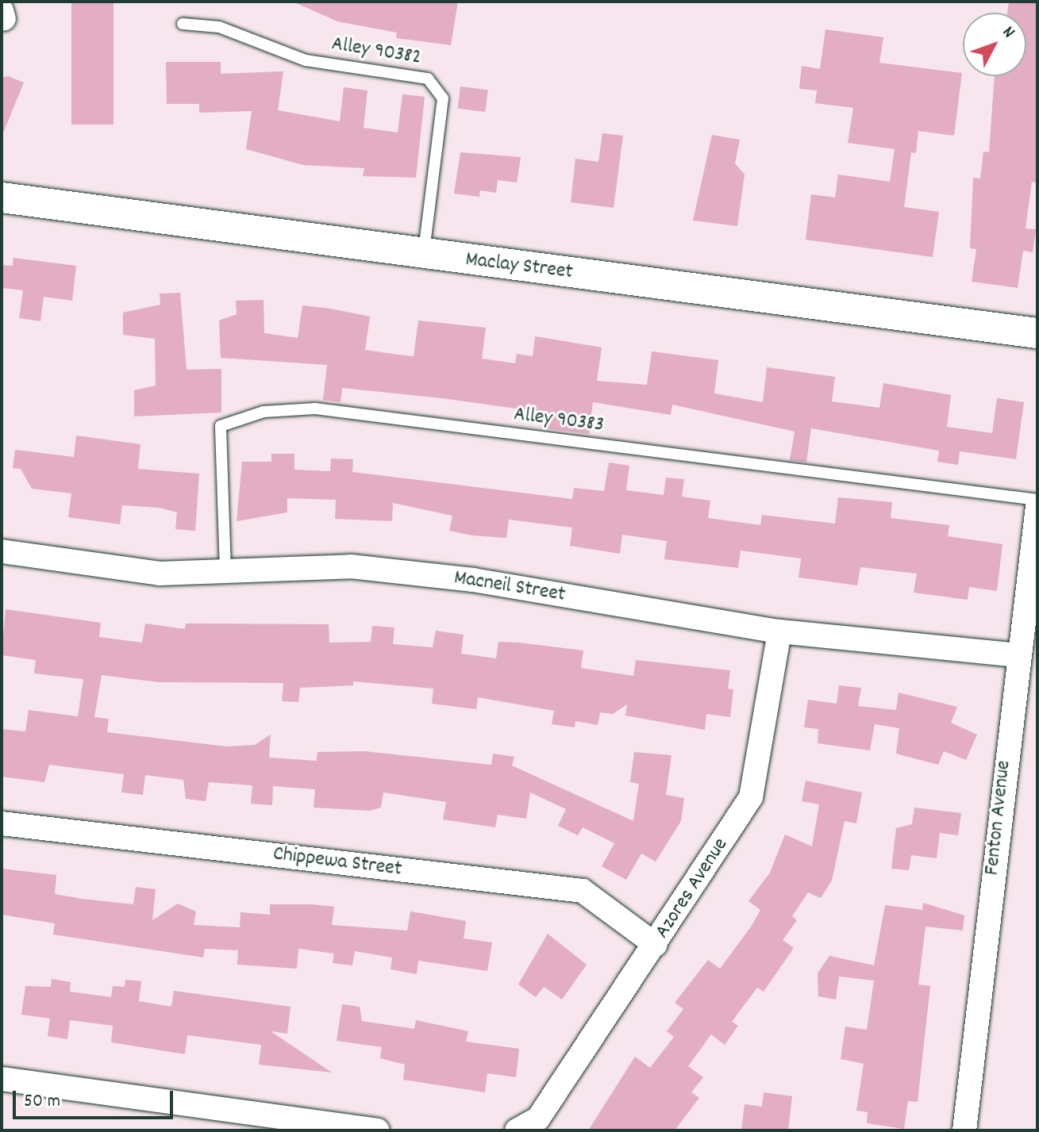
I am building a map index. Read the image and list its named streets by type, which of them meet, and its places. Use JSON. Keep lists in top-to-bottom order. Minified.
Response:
{"streets":{"street":["Maclay Street","Macneil Street","Fenton Avenue","Chippewa Street","Azores Avenue"],"lane":["Alley 90382","Alley 90383"]},"crossings":[["Alley 90382","Maclay Street"],["Alley 90383","Macneil Street"],["Macneil Street","Fenton Avenue"],["Macneil Street","Azores Avenue"],["Chippewa Street","Azores Avenue"]],"scale_bar":"50 m","north":"top right"}
